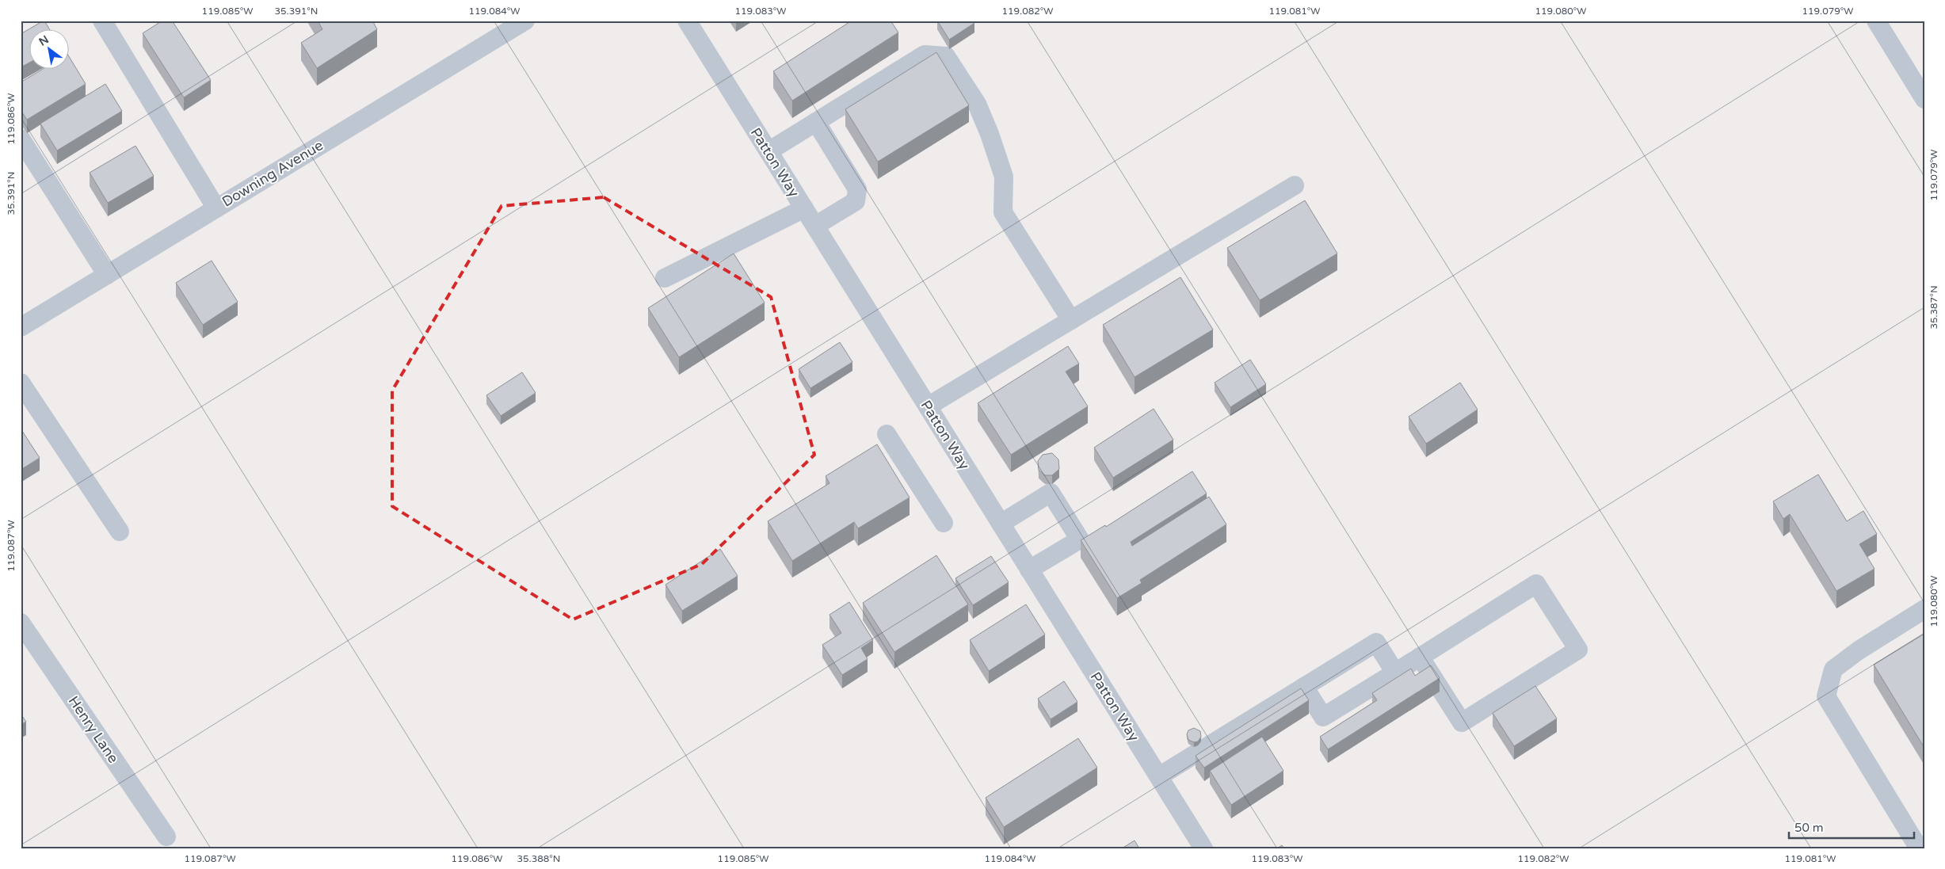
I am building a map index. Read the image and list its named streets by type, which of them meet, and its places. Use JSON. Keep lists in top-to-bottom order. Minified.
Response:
{"streets":{"street":["Patton Way","Downing Avenue","Henry Lane"]},"scale_bar":"50 m","north":"top left","coordinates":["119.085°W","35.391°N","119.084°W","119.083°W","119.082°W","119.081°W","119.080°W","119.079°W","119.086°W","35.387°N","119.087°W","35.388°N"]}
